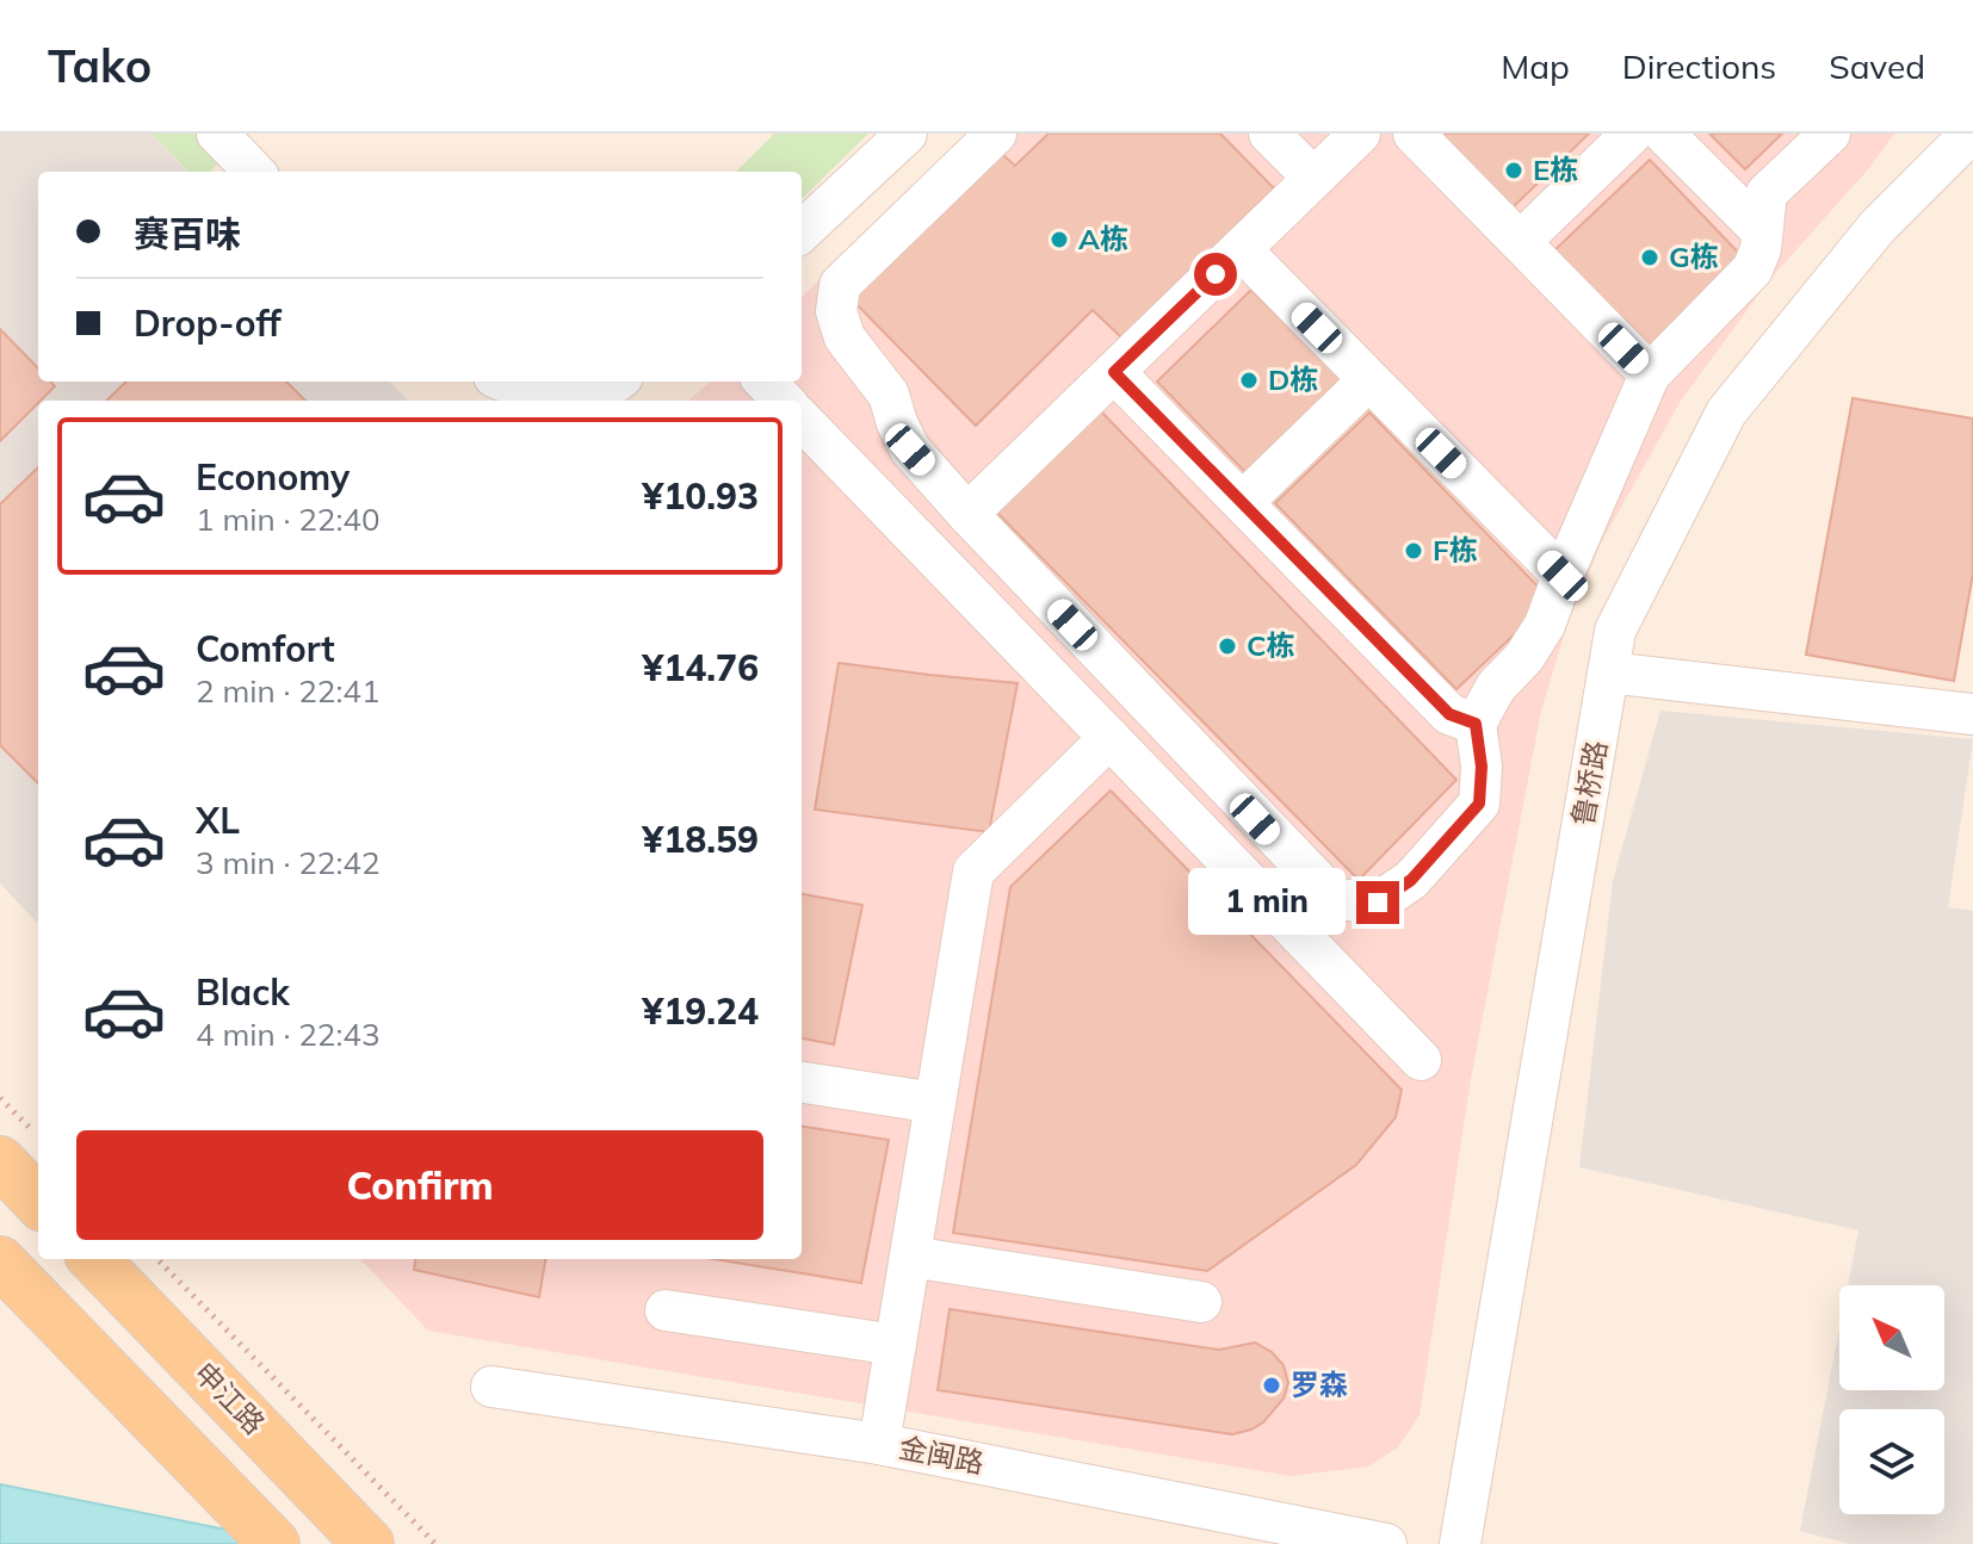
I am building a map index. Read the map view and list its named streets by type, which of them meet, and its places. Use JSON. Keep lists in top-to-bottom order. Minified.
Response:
{"streets":{"main road":["申江路"],"street":["鲁桥路","金闽路"]},"places":["E栋","A栋","G栋","D栋","F栋","C栋","罗森"],"north":"top left","page":{"header":"Tako","nav":["Map","Directions","Saved"],"banner":["赛百味","Drop-off"],"list":[{"name":"Economy","note":"1 min · 22:40","value":"¥10.93"},{"name":"Comfort","note":"2 min · 22:41","value":"¥14.76"},{"name":"XL","note":"3 min · 22:42","value":"¥18.59"},{"name":"Black","note":"4 min · 22:43","value":"¥19.24"}],"bubble":"1 min","buttons":"Confirm"}}
